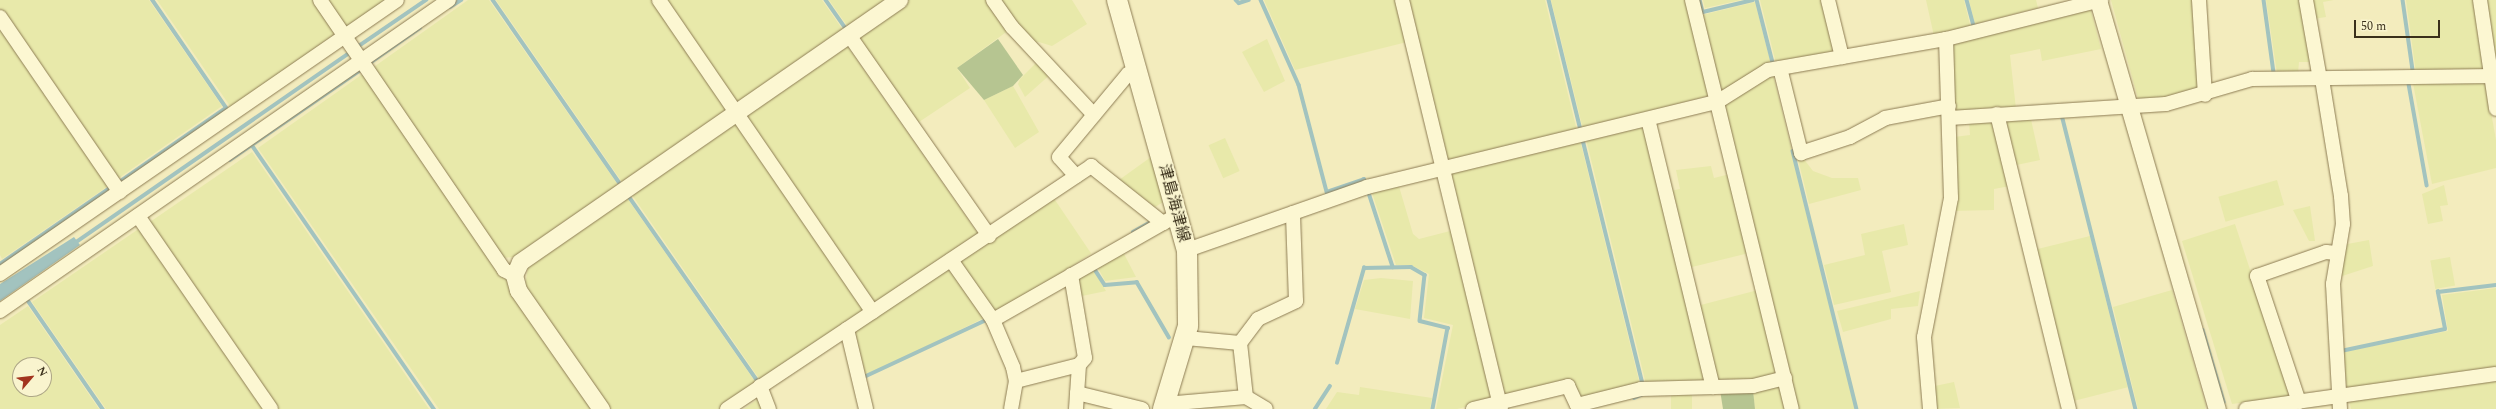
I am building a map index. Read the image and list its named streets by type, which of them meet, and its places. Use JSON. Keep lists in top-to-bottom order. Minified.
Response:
{"streets":{"main road":["津島海津線"]},"scale_bar":"50 m","north":"top right"}
